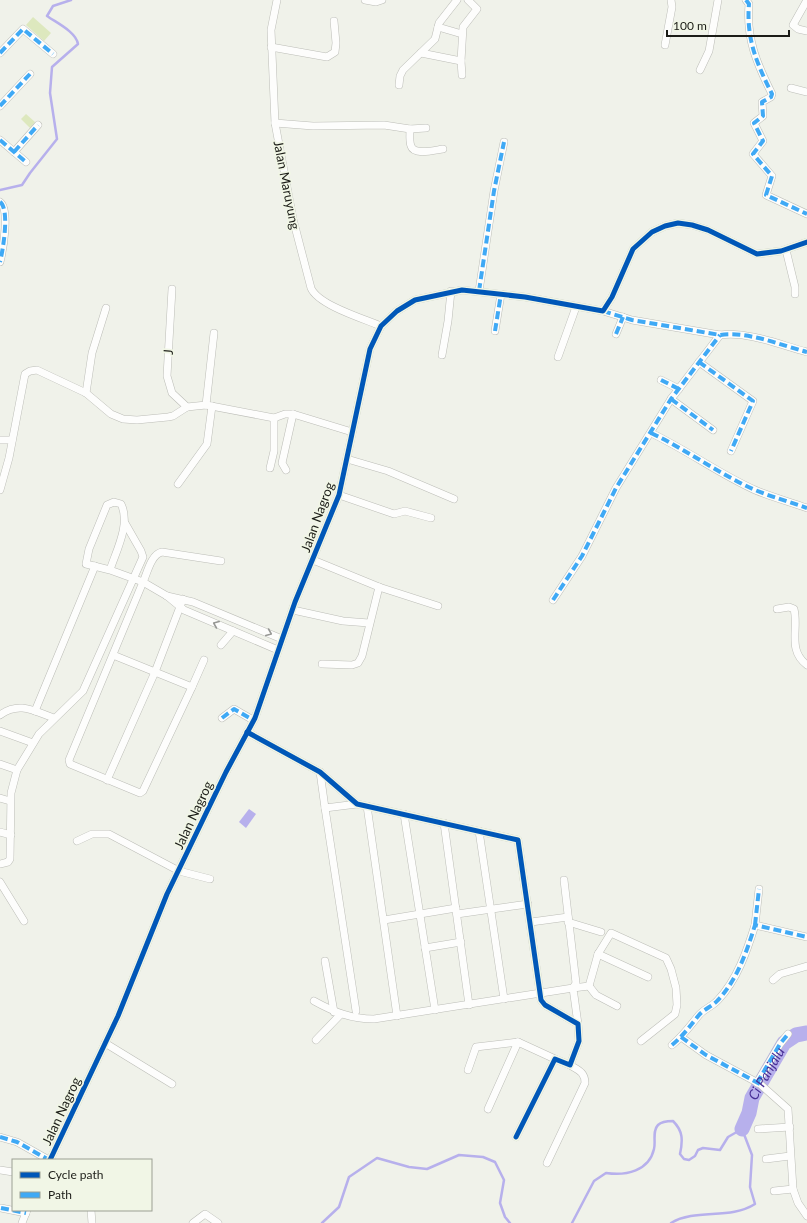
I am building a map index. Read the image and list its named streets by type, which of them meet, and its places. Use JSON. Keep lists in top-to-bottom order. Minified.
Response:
{"streets":{"street":["Jalan Maruyung","J","Jalan Nagrog"]},"crossings":[["Jalan Maruyung","Jalan Nagrog"]],"water":["Ci Panjalu"],"legend":["Cycle path","Path"],"scale_bar":"100 m"}
